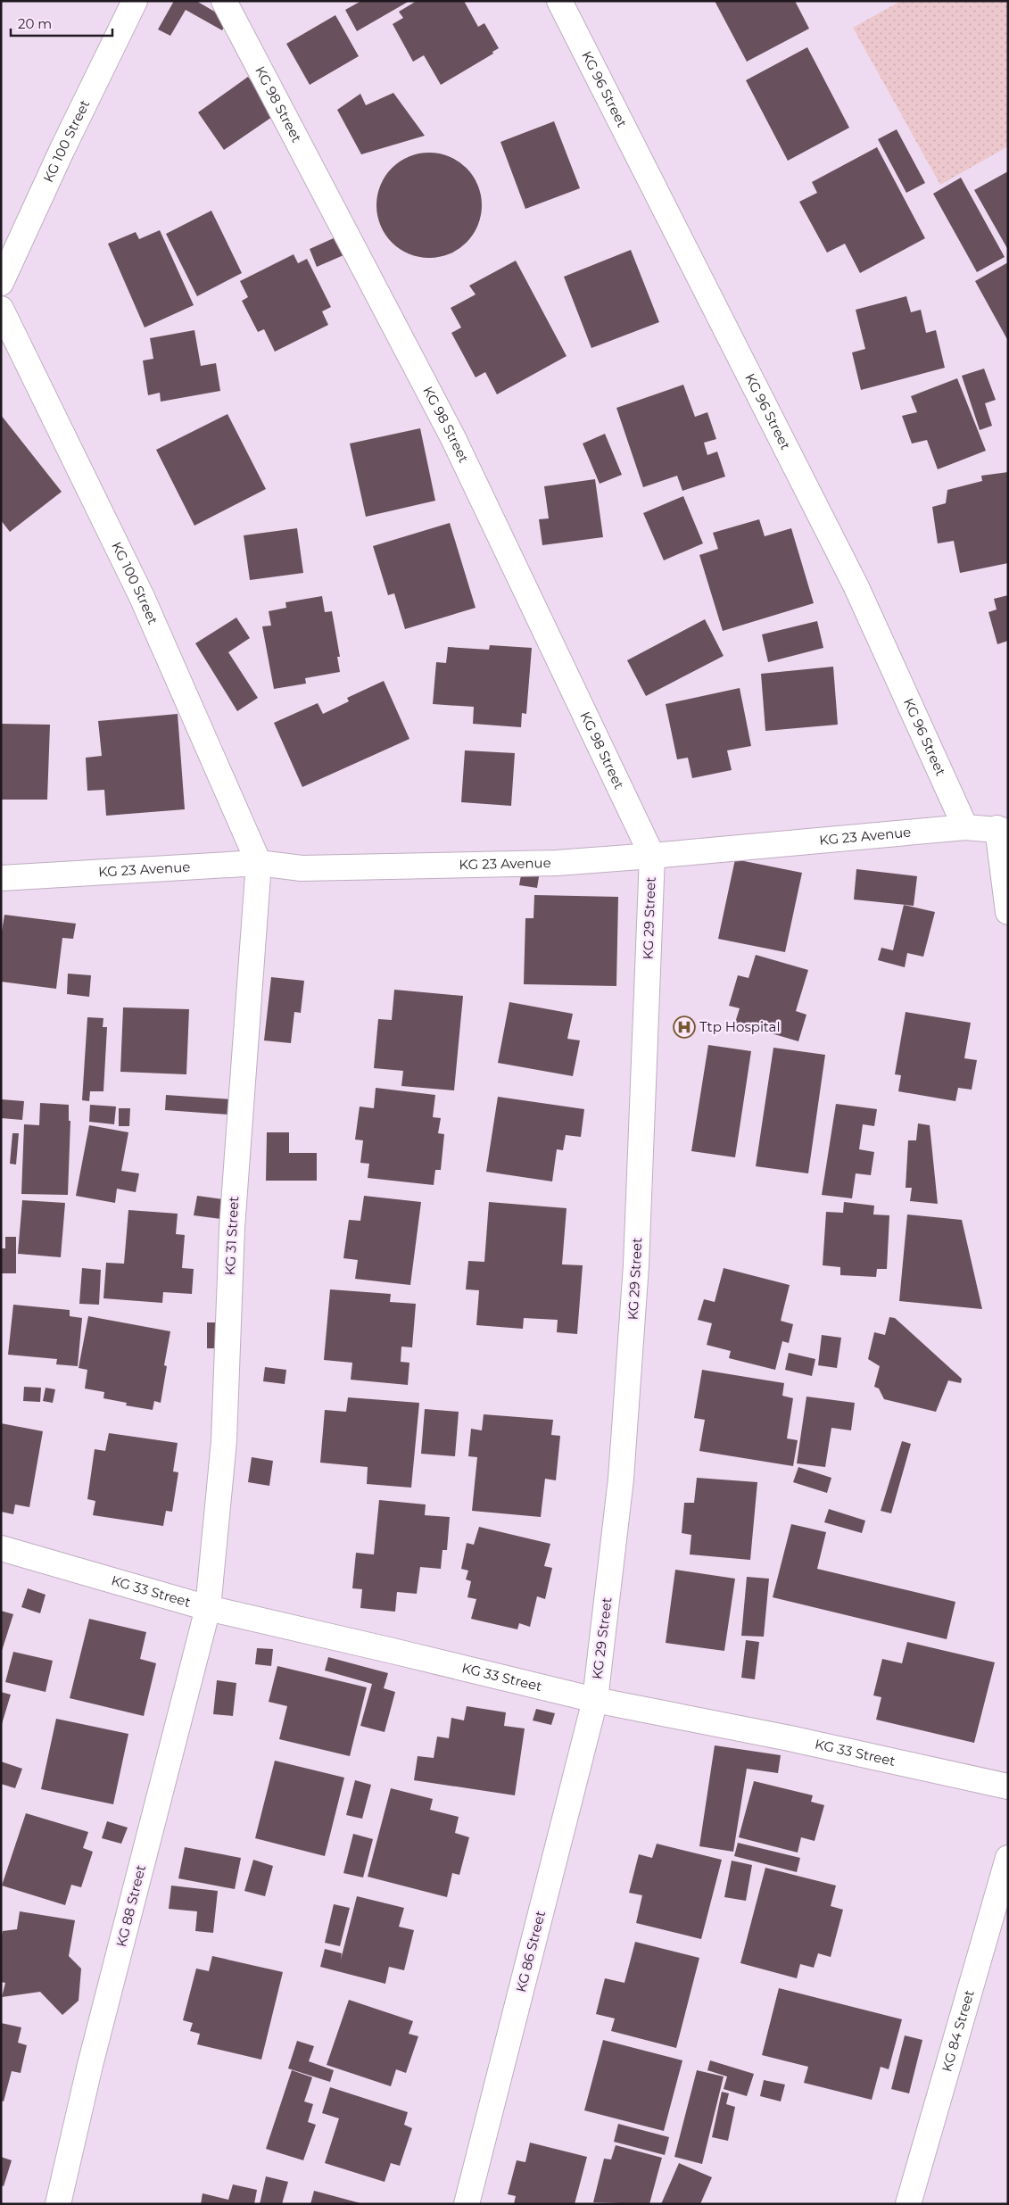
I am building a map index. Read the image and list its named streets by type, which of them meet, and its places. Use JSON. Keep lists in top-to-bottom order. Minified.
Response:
{"streets":{"street":["KG 96 Street","KG 98 Street","KG 100 Street","KG 23 Avenue","KG 29 Street","KG 31 Street","KG 33 Street","KG 88 Street","KG 86 Street","KG 84 Street"]},"crossings":[["KG 96 Street","KG 23 Avenue"],["KG 98 Street","KG 23 Avenue"],["KG 98 Street","KG 29 Street"],["KG 100 Street","KG 23 Avenue"],["KG 100 Street","KG 31 Street"],["KG 23 Avenue","KG 29 Street"],["KG 23 Avenue","KG 31 Street"],["KG 29 Street","KG 33 Street"],["KG 29 Street","KG 86 Street"],["KG 31 Street","KG 33 Street"],["KG 31 Street","KG 88 Street"],["KG 33 Street","KG 88 Street"],["KG 33 Street","KG 86 Street"]],"places":{"hospital":["Ttp Hospital"]},"scale_bar":"20 m"}
